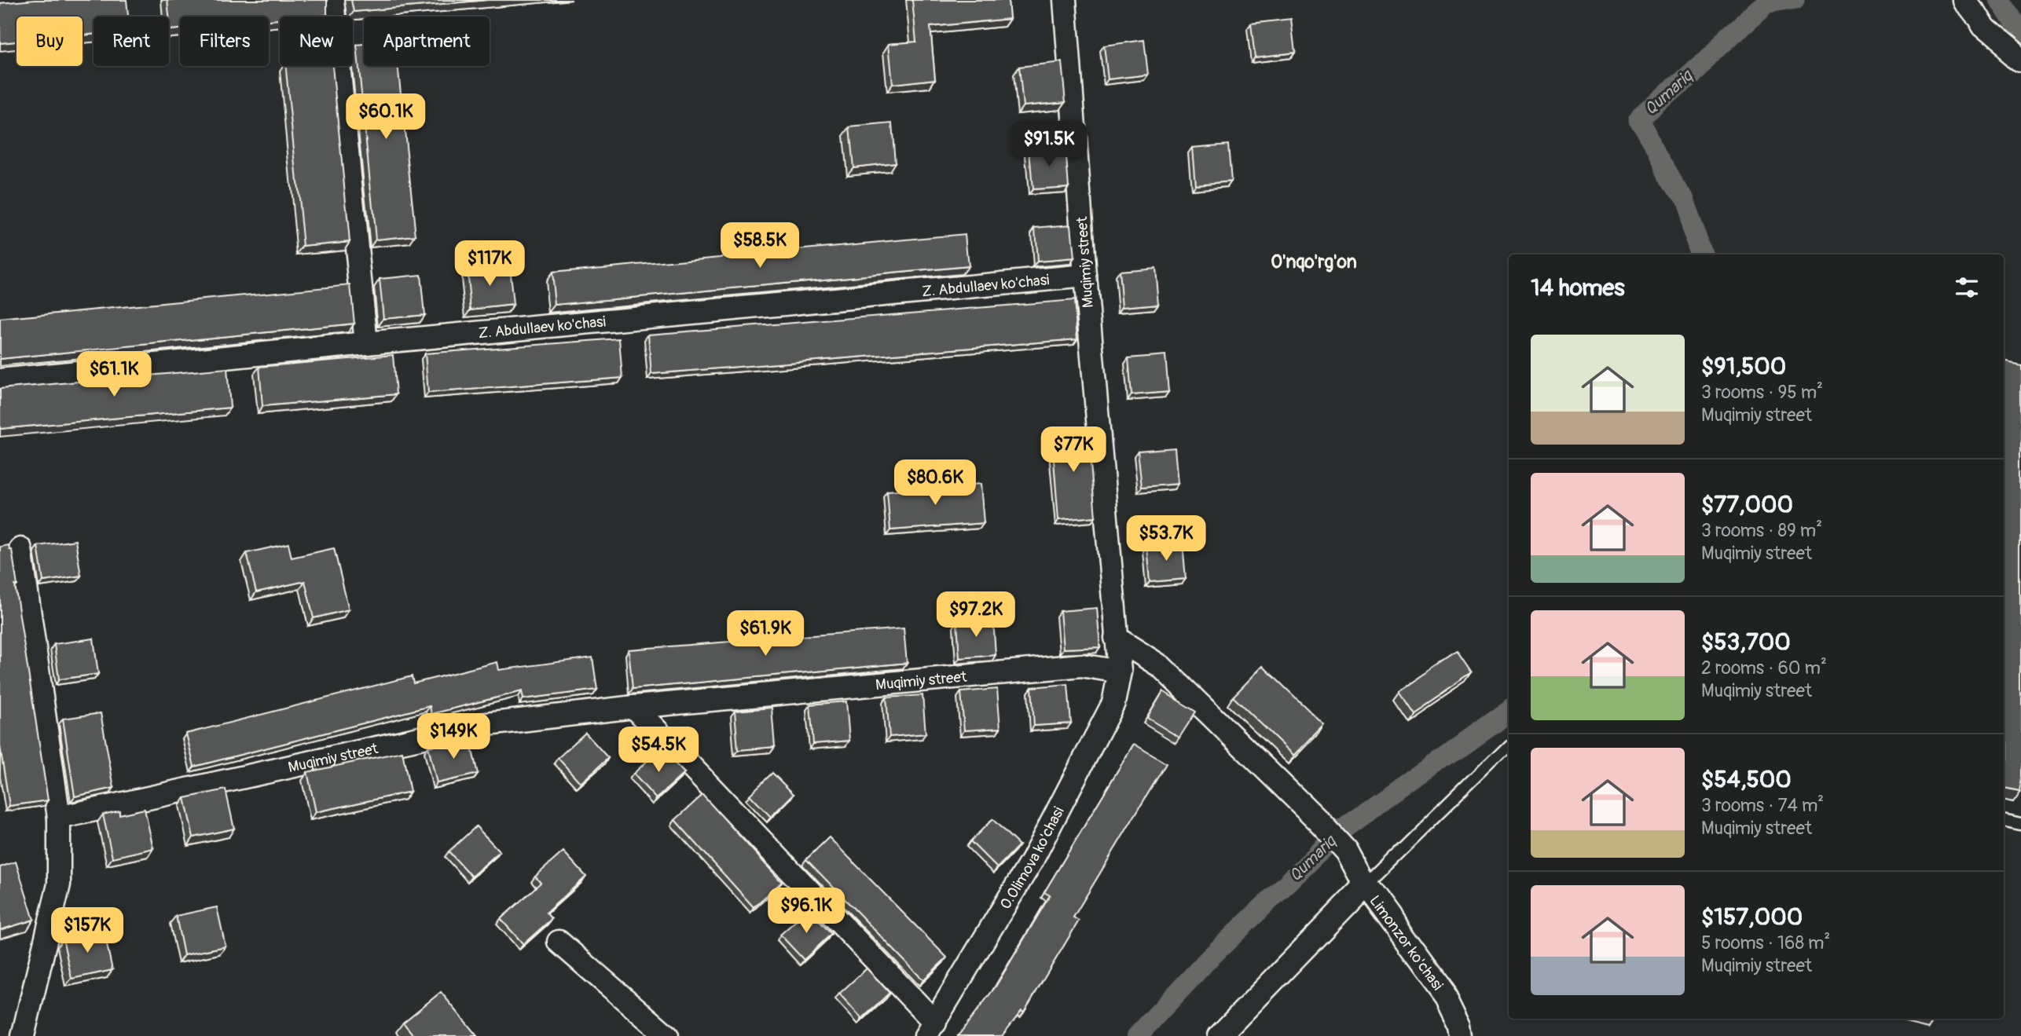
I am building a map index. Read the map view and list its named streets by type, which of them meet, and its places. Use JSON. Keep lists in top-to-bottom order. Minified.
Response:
{"streets":{"street":["Muqimiy street","Z. Abdullaev ko'chasi","O.Olimova ko'chasi","Limonzor ko'chasi"]},"crossings":[["Muqimiy street","Z. Abdullaev ko'chasi"],["Muqimiy street","O.Olimova ko'chasi"],["Muqimiy street","Limonzor ko'chasi"]],"districts":["O'nqo'rg'on"],"water":["Qumariq"],"page":{"chip":["Buy","Rent","Filters","New","Apartment"],"price":["$60.1K","$91.5K","$58.5K","$117K","$61.1K","$77K","$80.6K","$53.7K","$97.2K","$61.9K","$149K","$54.5K","$96.1K","$157K"],"heading":"14 homes","list":[{"name":"$91,500","note":"3 rooms · 95 m² · Muqimiy street"},{"name":"$77,000","note":"3 rooms · 89 m² · Muqimiy street"},{"name":"$53,700","note":"2 rooms · 60 m² · Muqimiy street"},{"name":"$54,500","note":"3 rooms · 74 m² · Muqimiy street"},{"name":"$157,000","note":"5 rooms · 168 m² · Muqimiy street"}]}}
